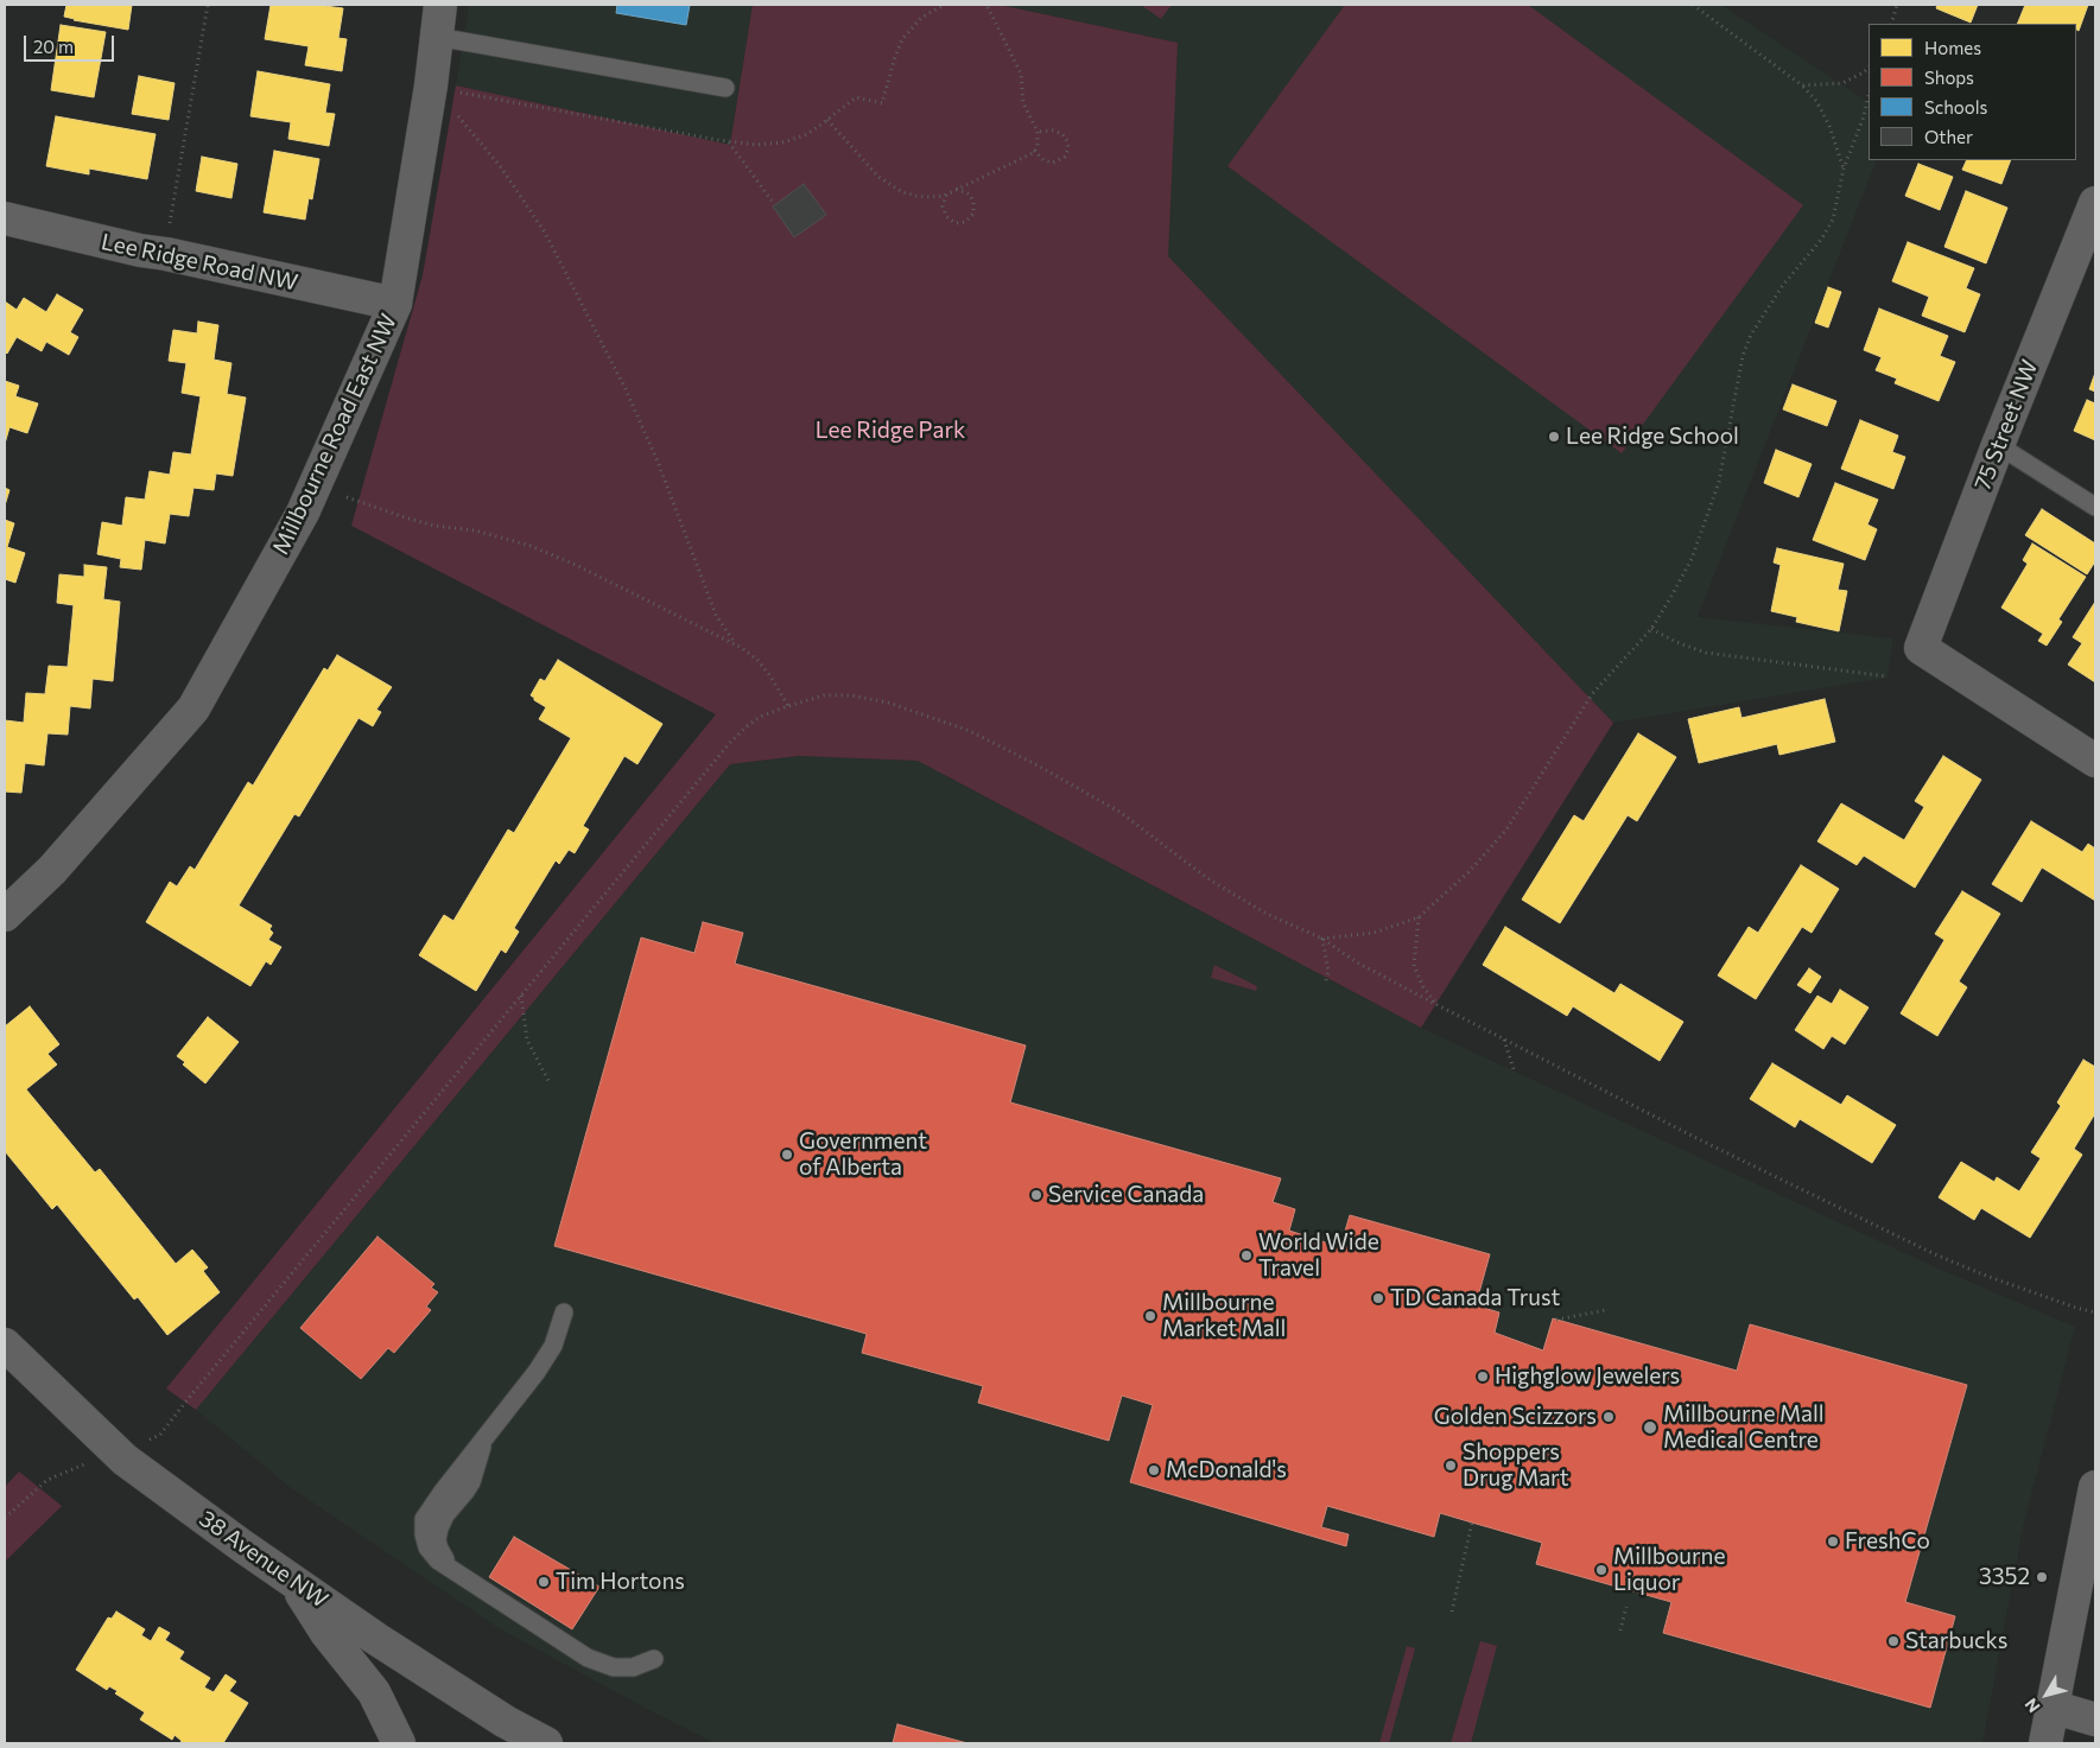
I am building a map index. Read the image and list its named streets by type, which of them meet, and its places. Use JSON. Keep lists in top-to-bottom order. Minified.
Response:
{"streets":{"street":["Lee Ridge Road NW","75 Street NW","Millbourne Road East NW","38 Avenue NW"]},"crossings":[["Lee Ridge Road NW","Millbourne Road East NW"]],"parks":["Lee Ridge Park"],"places":["Lee Ridge School","Government of Alberta","Service Canada","World Wide Travel","TD Canada Trust","Millbourne Market Mall","Highglow Jewelers","Golden Scizzors","Millbourne Mall Medical Centre","Shoppers Drug Mart","McDonald's","FreshCo","Millbourne Liquor","3352","Tim Hortons","Starbucks"],"legend":["Homes","Shops","Schools","Other"],"scale_bar":"20 m","north":"bottom left"}
